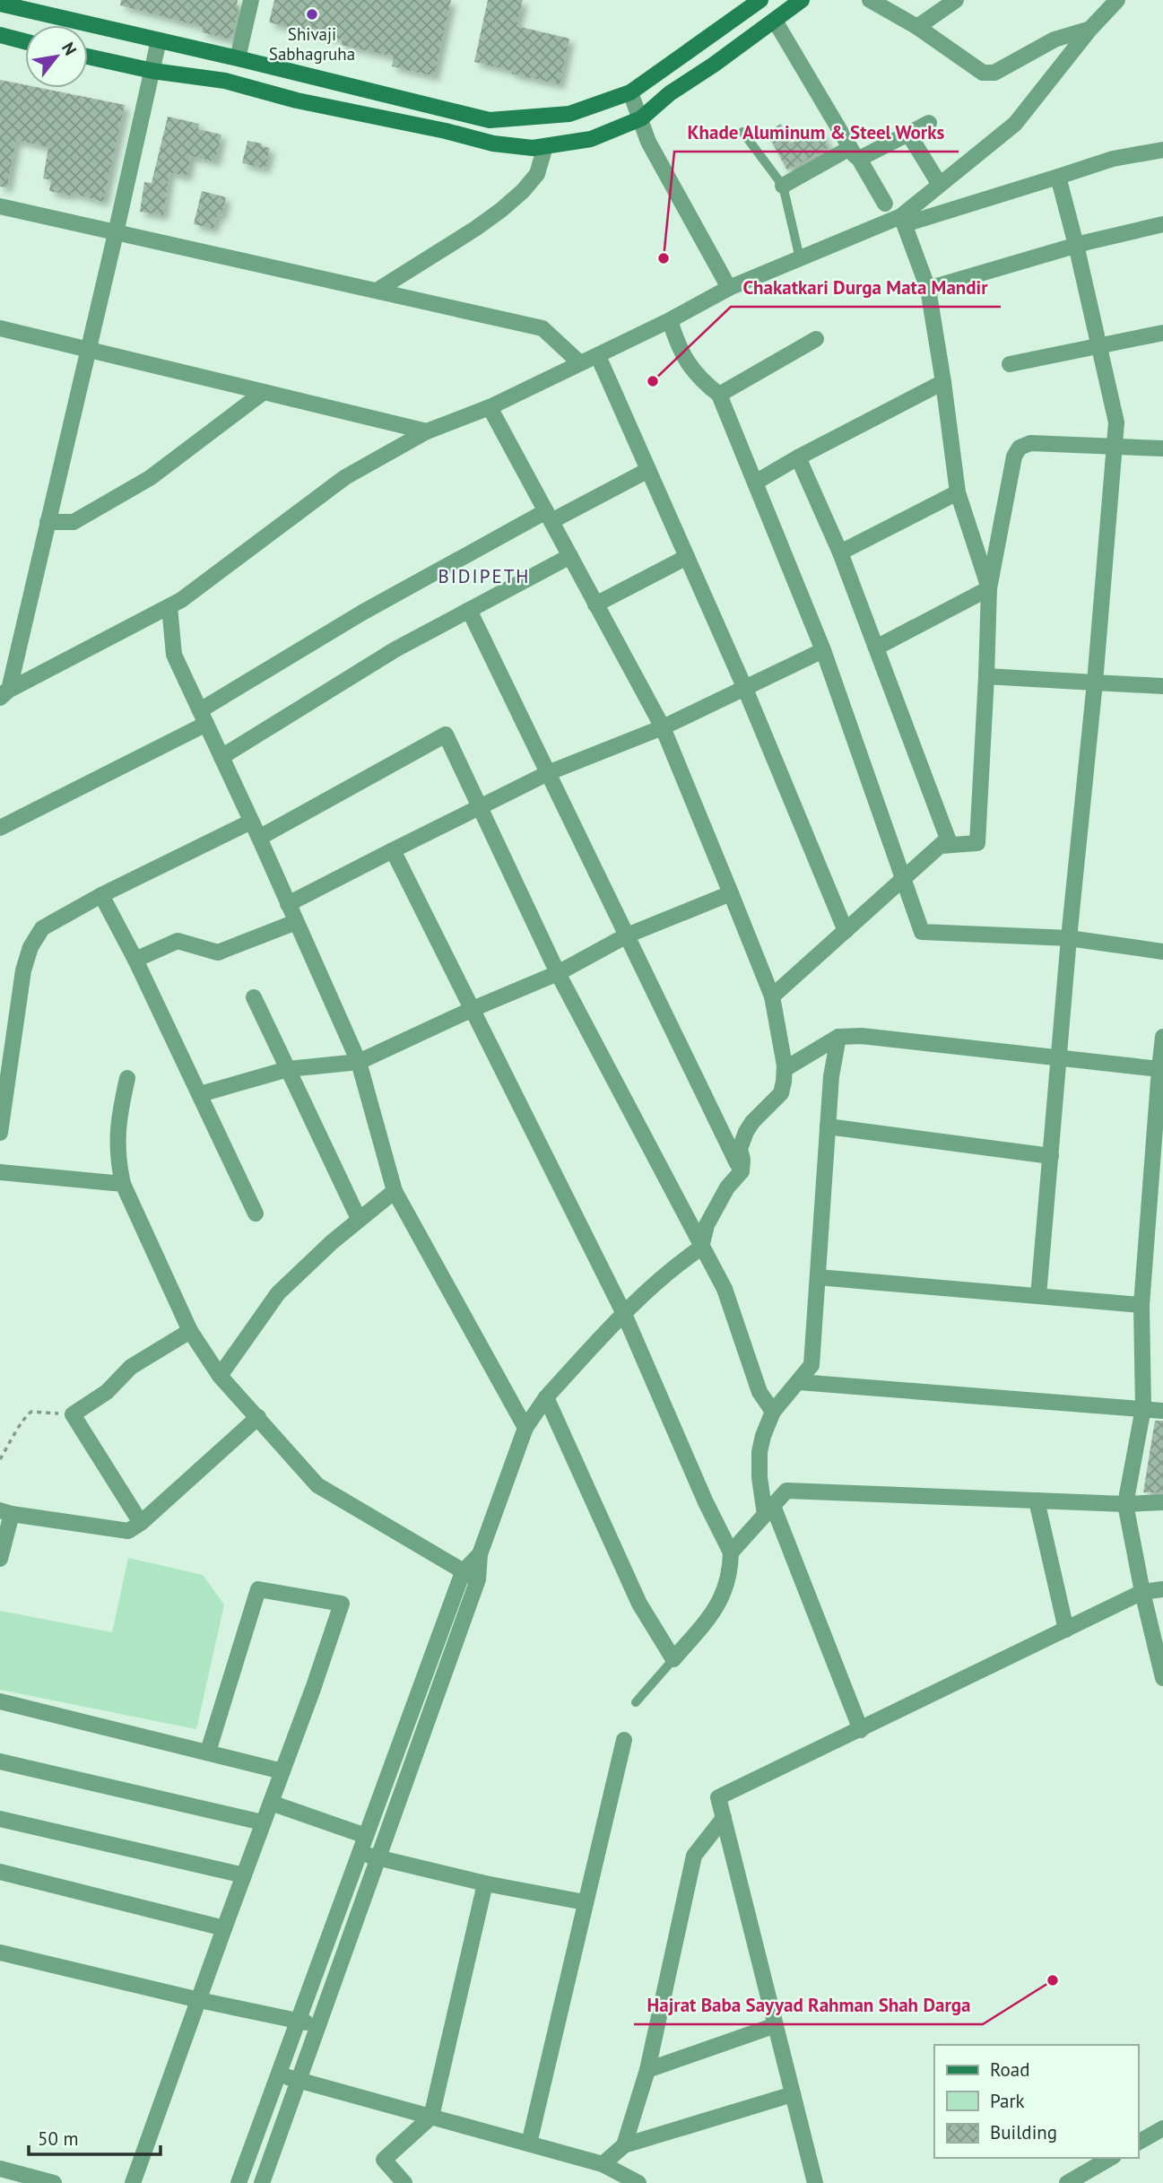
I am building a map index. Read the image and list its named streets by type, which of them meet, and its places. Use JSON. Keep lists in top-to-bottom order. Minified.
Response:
{"districts":["BIDIPETH"],"places":["Shivaji Sabhagruha","Khade Aluminum & Steel Works","Chakatkari Durga Mata Mandir","Hajrat Baba Sayyad Rahman Shah Darga"],"legend":["Road","Park","Building"],"scale_bar":"50 m","north":"top right"}
